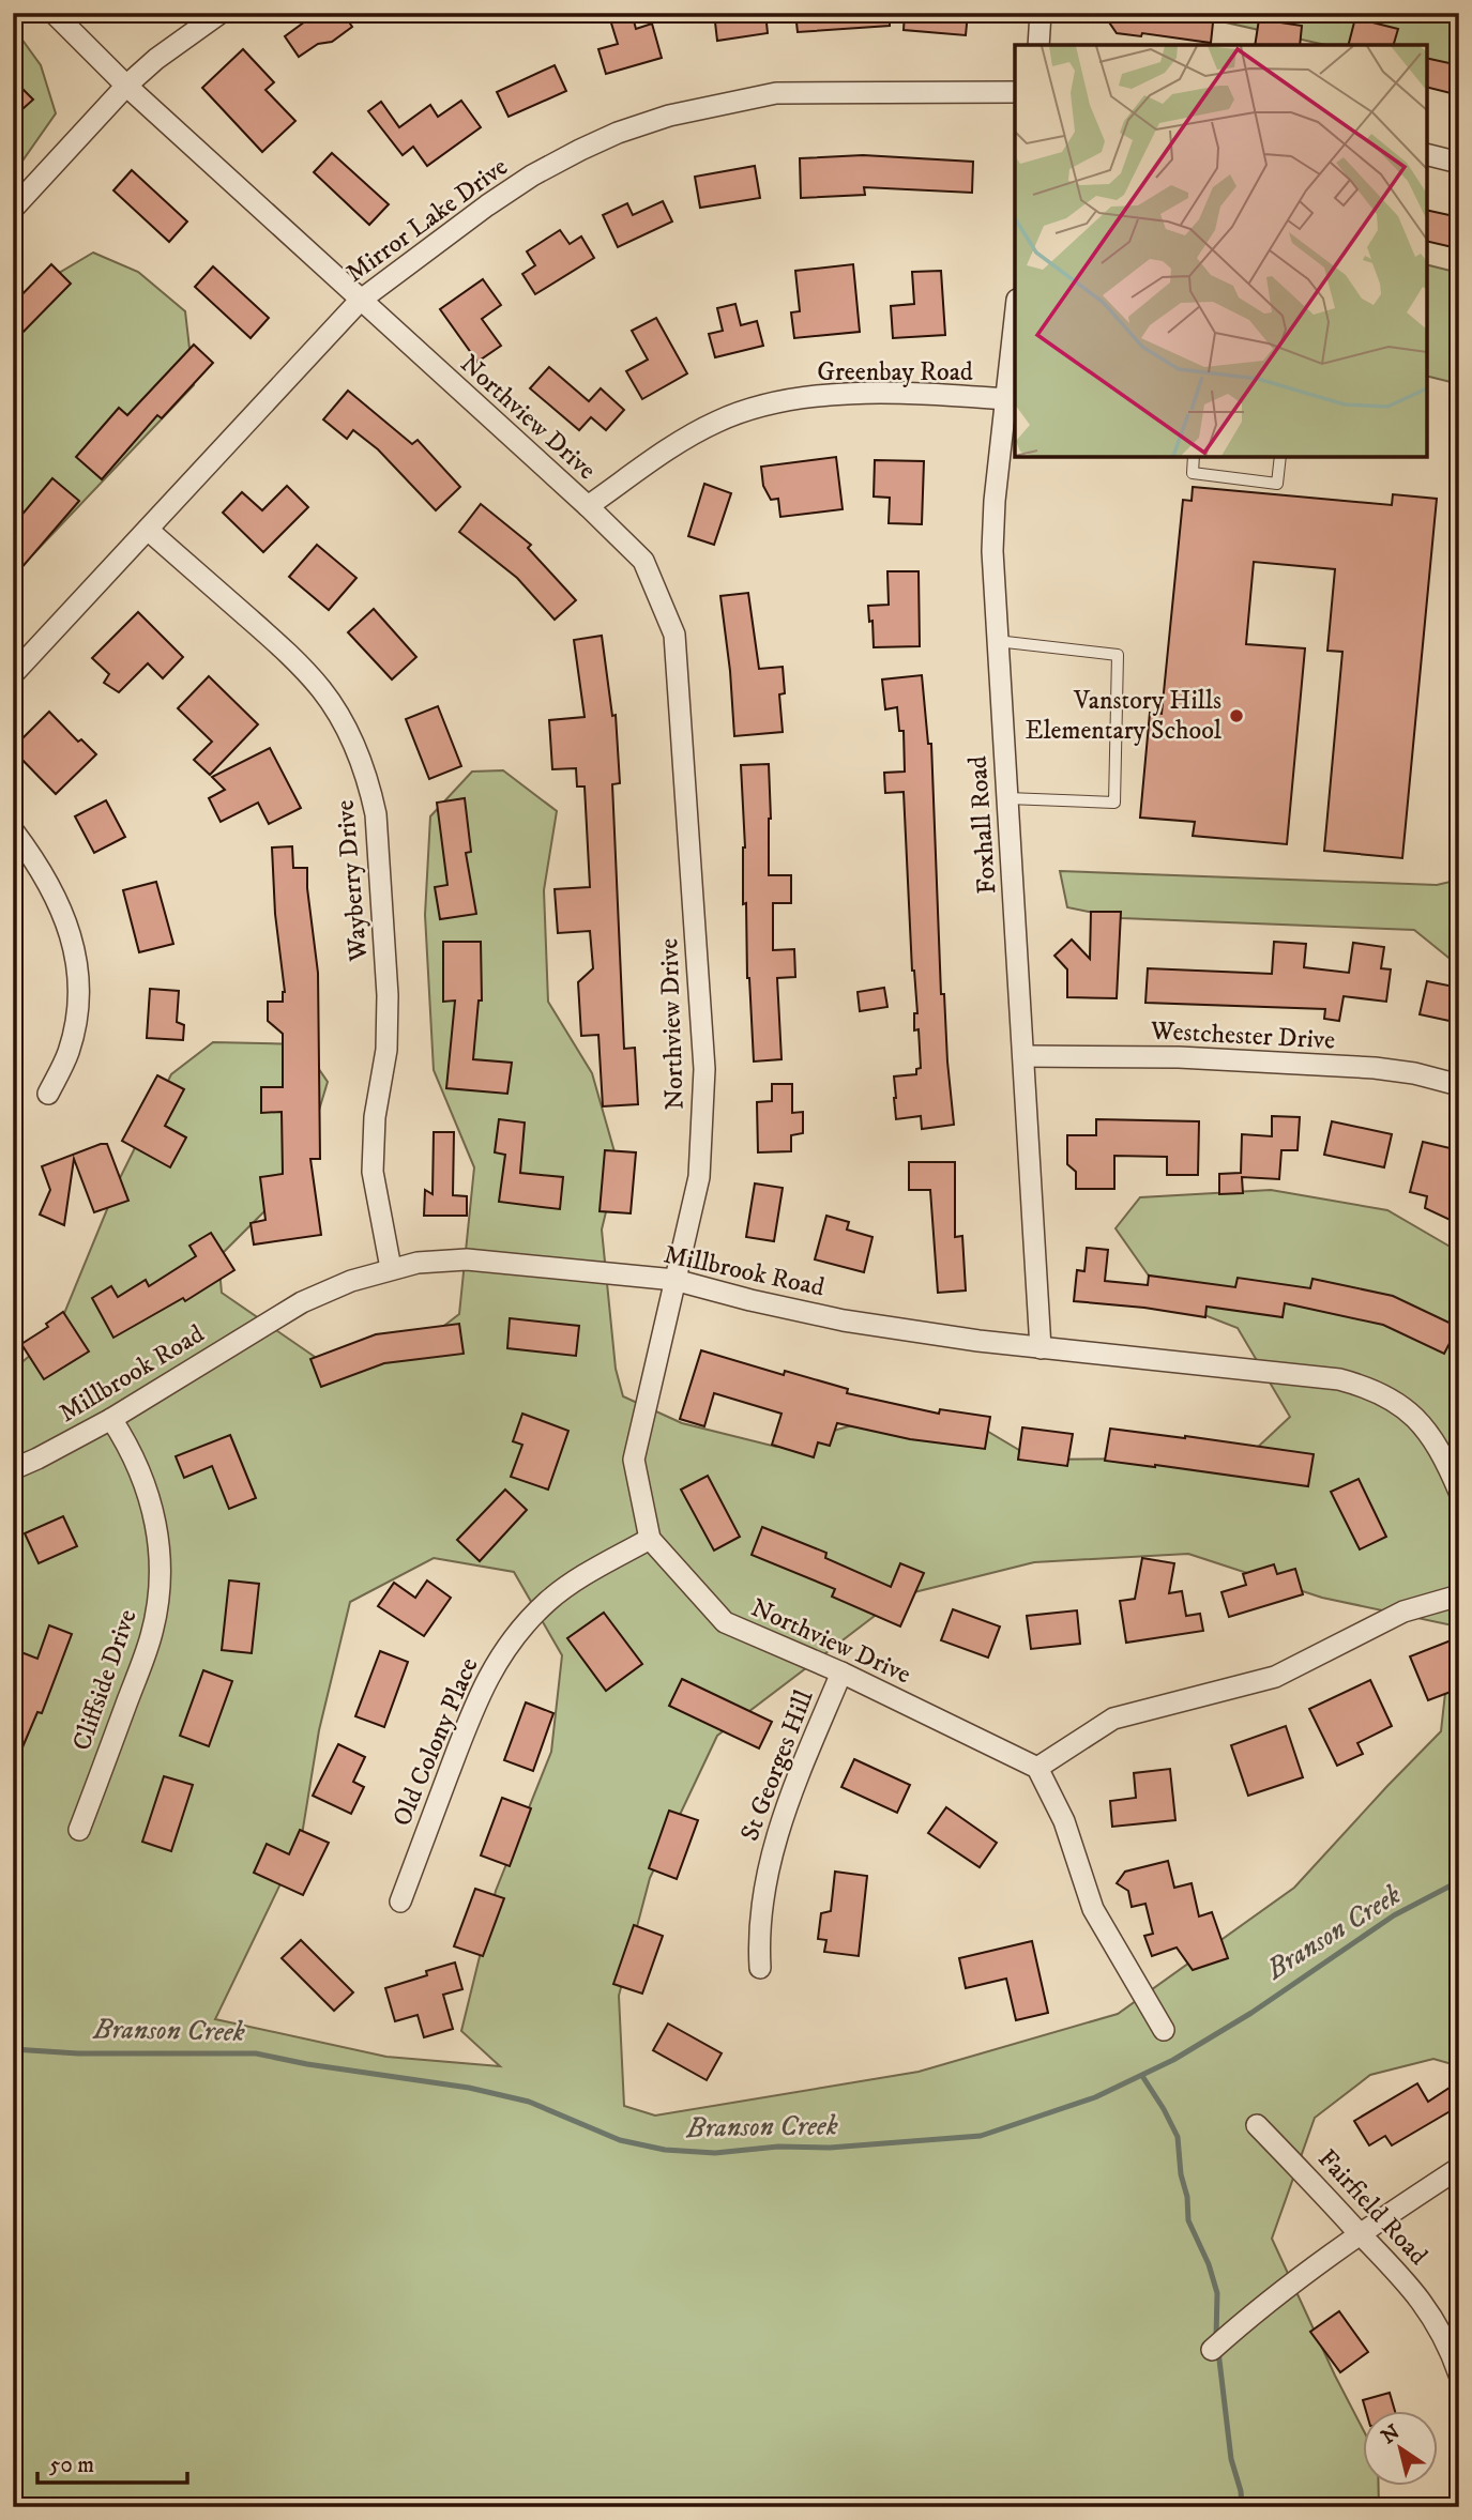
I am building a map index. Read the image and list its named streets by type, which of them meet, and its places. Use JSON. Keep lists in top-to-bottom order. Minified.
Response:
{"streets":{"street":["Mirror Lake Drive","Greenbay Road","Northview Drive","Foxhall Road","Wayberry Drive","Westchester Drive","Millbrook Road","Cliffside Drive","Old Colony Place","St Georges Hill","Fairfield Road"]},"crossings":[["Mirror Lake Drive","Northview Drive"],["Mirror Lake Drive","Wayberry Drive"],["Greenbay Road","Northview Drive"],["Greenbay Road","Foxhall Road"],["Northview Drive","Millbrook Road"],["Northview Drive","Old Colony Place"],["Northview Drive","St Georges Hill"],["Foxhall Road","Westchester Drive"],["Foxhall Road","Millbrook Road"],["Wayberry Drive","Millbrook Road"],["Millbrook Road","Cliffside Drive"]],"water":["Branson Creek"],"places":["Vanstory Hills Elementary School"],"scale_bar":"50 m","north":"top left"}
